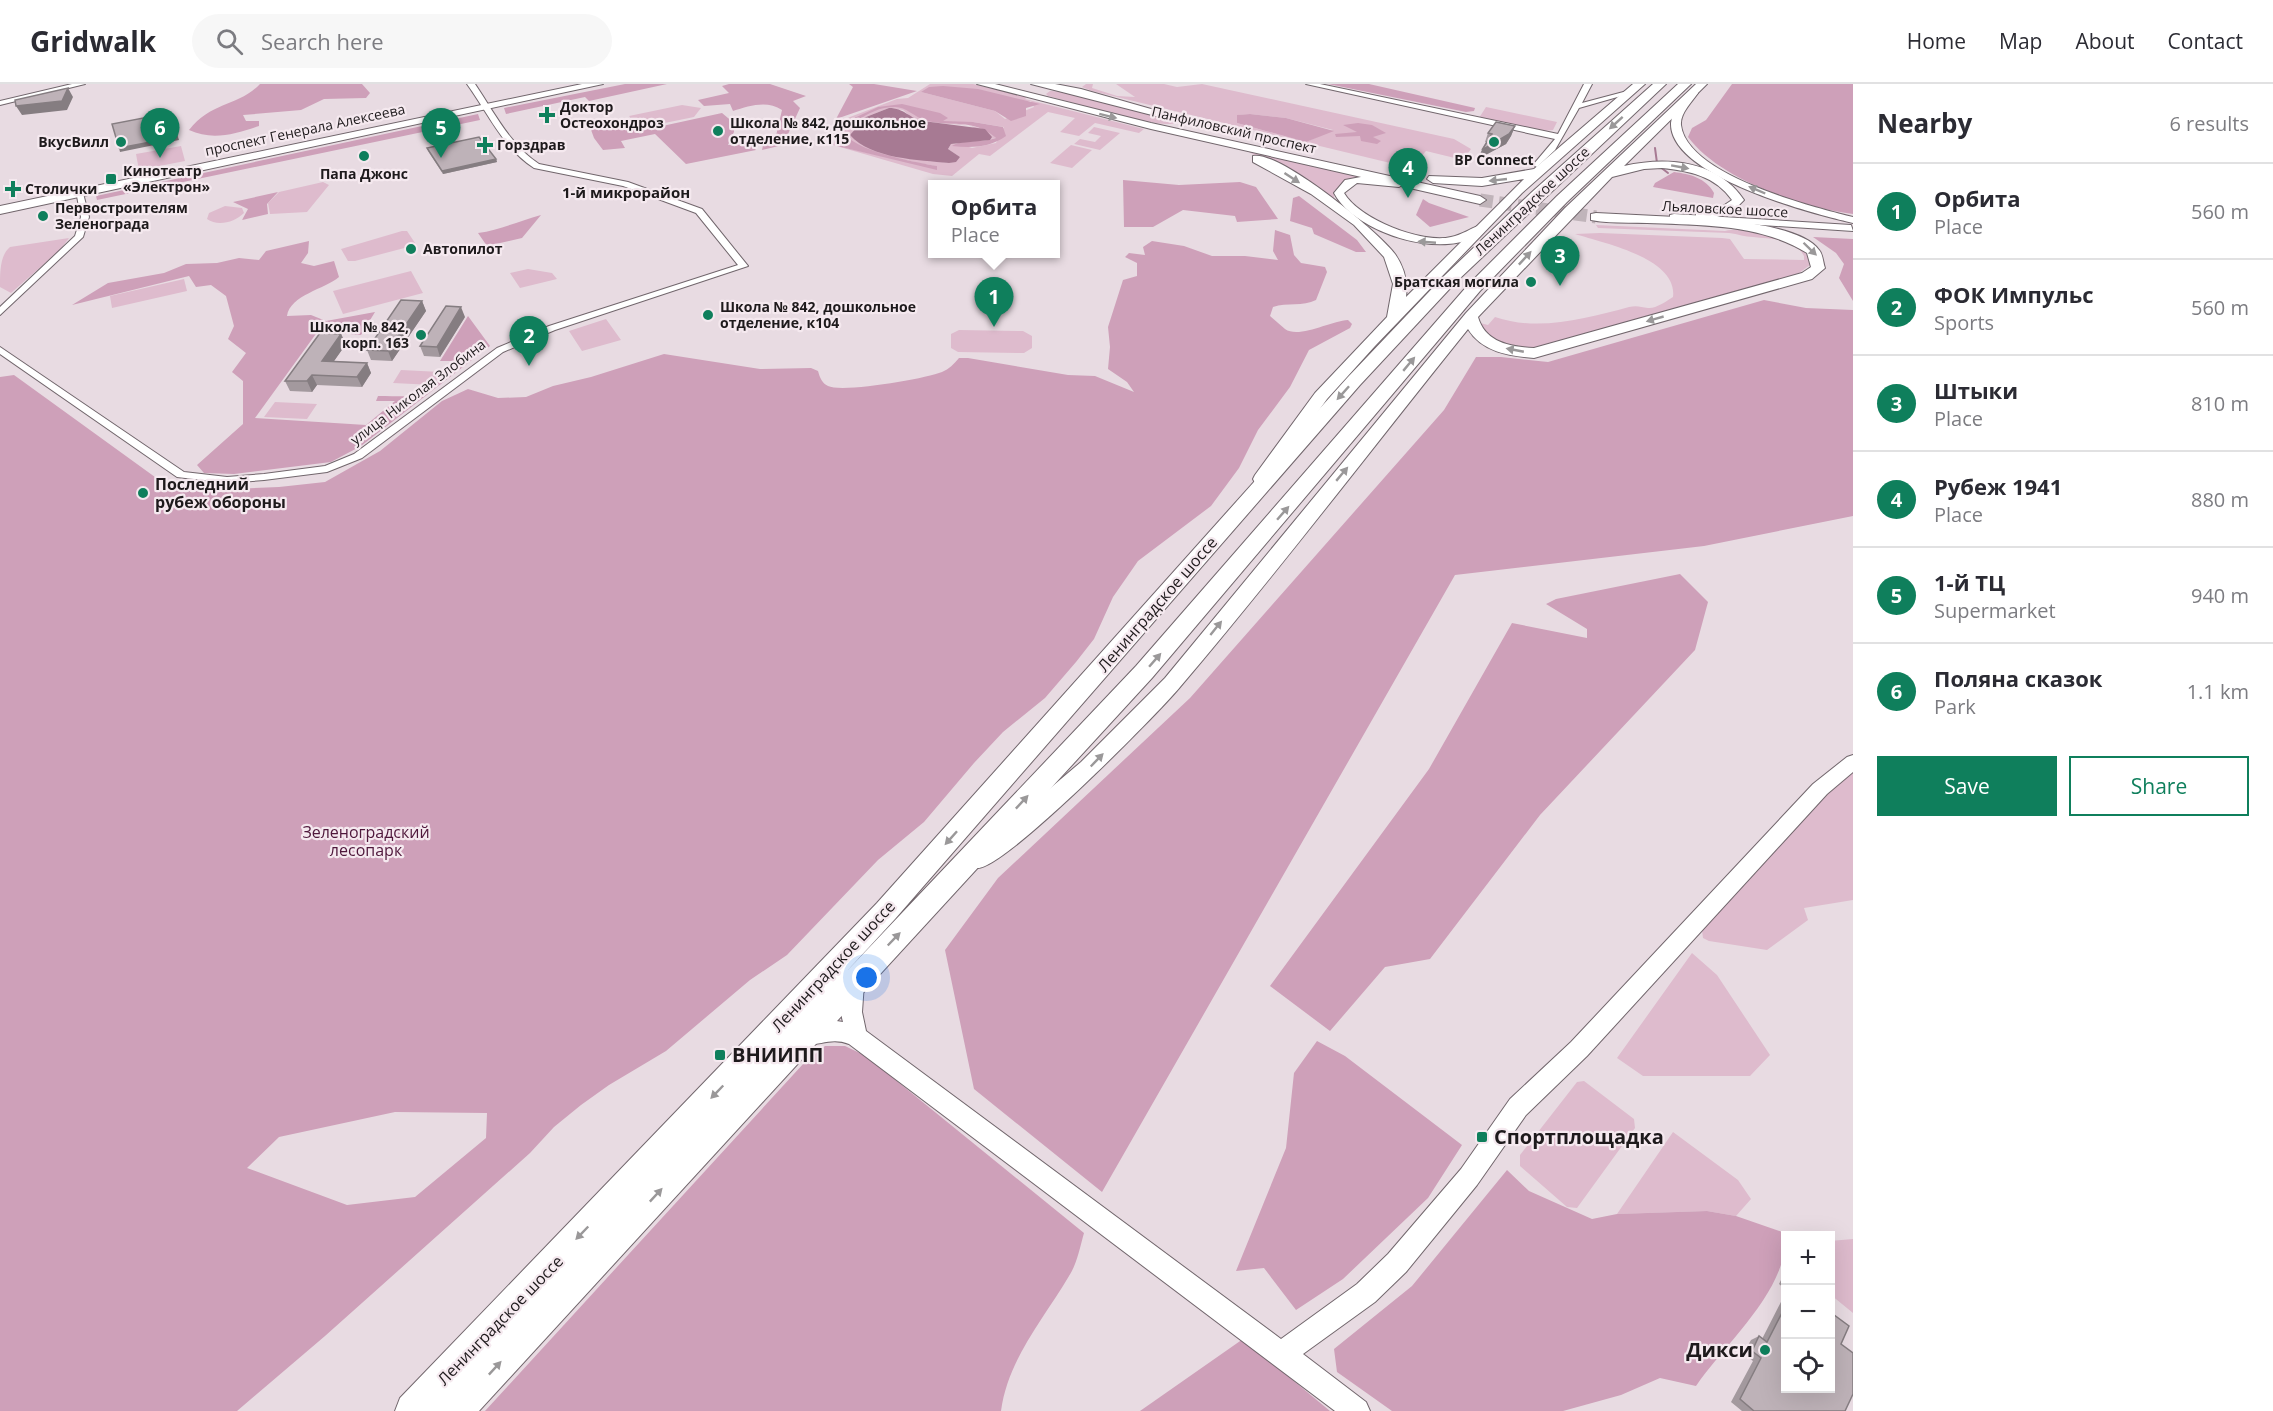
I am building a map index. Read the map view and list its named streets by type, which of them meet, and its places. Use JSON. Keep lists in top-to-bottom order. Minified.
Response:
{"streets":{"highway":["Ленинградское шоссе"],"main road":["проспект Генерала Алексеева","Панфиловский проспект","Льяловское шоссе"],"street":["улица Николая Злобина"]},"crossings":[["проспект Генерала Алексеева","улица Николая Злобина"]],"districts":["1-й микрорайон"],"parks":["Зеленоградский лесопарк"],"places":{"health":["Доктор Остеохондроз","Горздрав","Столички"],"other":["Школа № 842, дошкольное отделение, к115","ВкусВилл","ВР Connect","Папа Джонс","Первостроителям Зеленограда","Автопилот","Братская могила","Школа № 842, дошкольное отделение, к104","Школа № 842, корп. 163","Последний рубеж обороны","Дикси"],"transit":["Кинотеатр «Электрон»","ВНИИПП","Спортплощадка"]},"page":{"header":"Gridwalk","search":"Search here","nav":["Home","Map","About","Contact"],"heading":["Nearby","6 results"],"pins":["5","6","4","3","1","2"],"list":[{"mark":"1","name":"Орбита","note":"Place","value":"560 m"},{"mark":"2","name":"ФОК Импульс","note":"Sports","value":"560 m"},{"mark":"3","name":"Штыки","note":"Place","value":"810 m"},{"mark":"4","name":"Рубеж 1941","note":"Place","value":"880 m"},{"mark":"5","name":"1-й ТЦ","note":"Supermarket","value":"940 m"},{"mark":"6","name":"Поляна сказок","note":"Park","value":"1.1 km"}],"popup":["Орбита","Place"],"buttons":["Save","Share"],"map_buttons":["+","−"]}}
